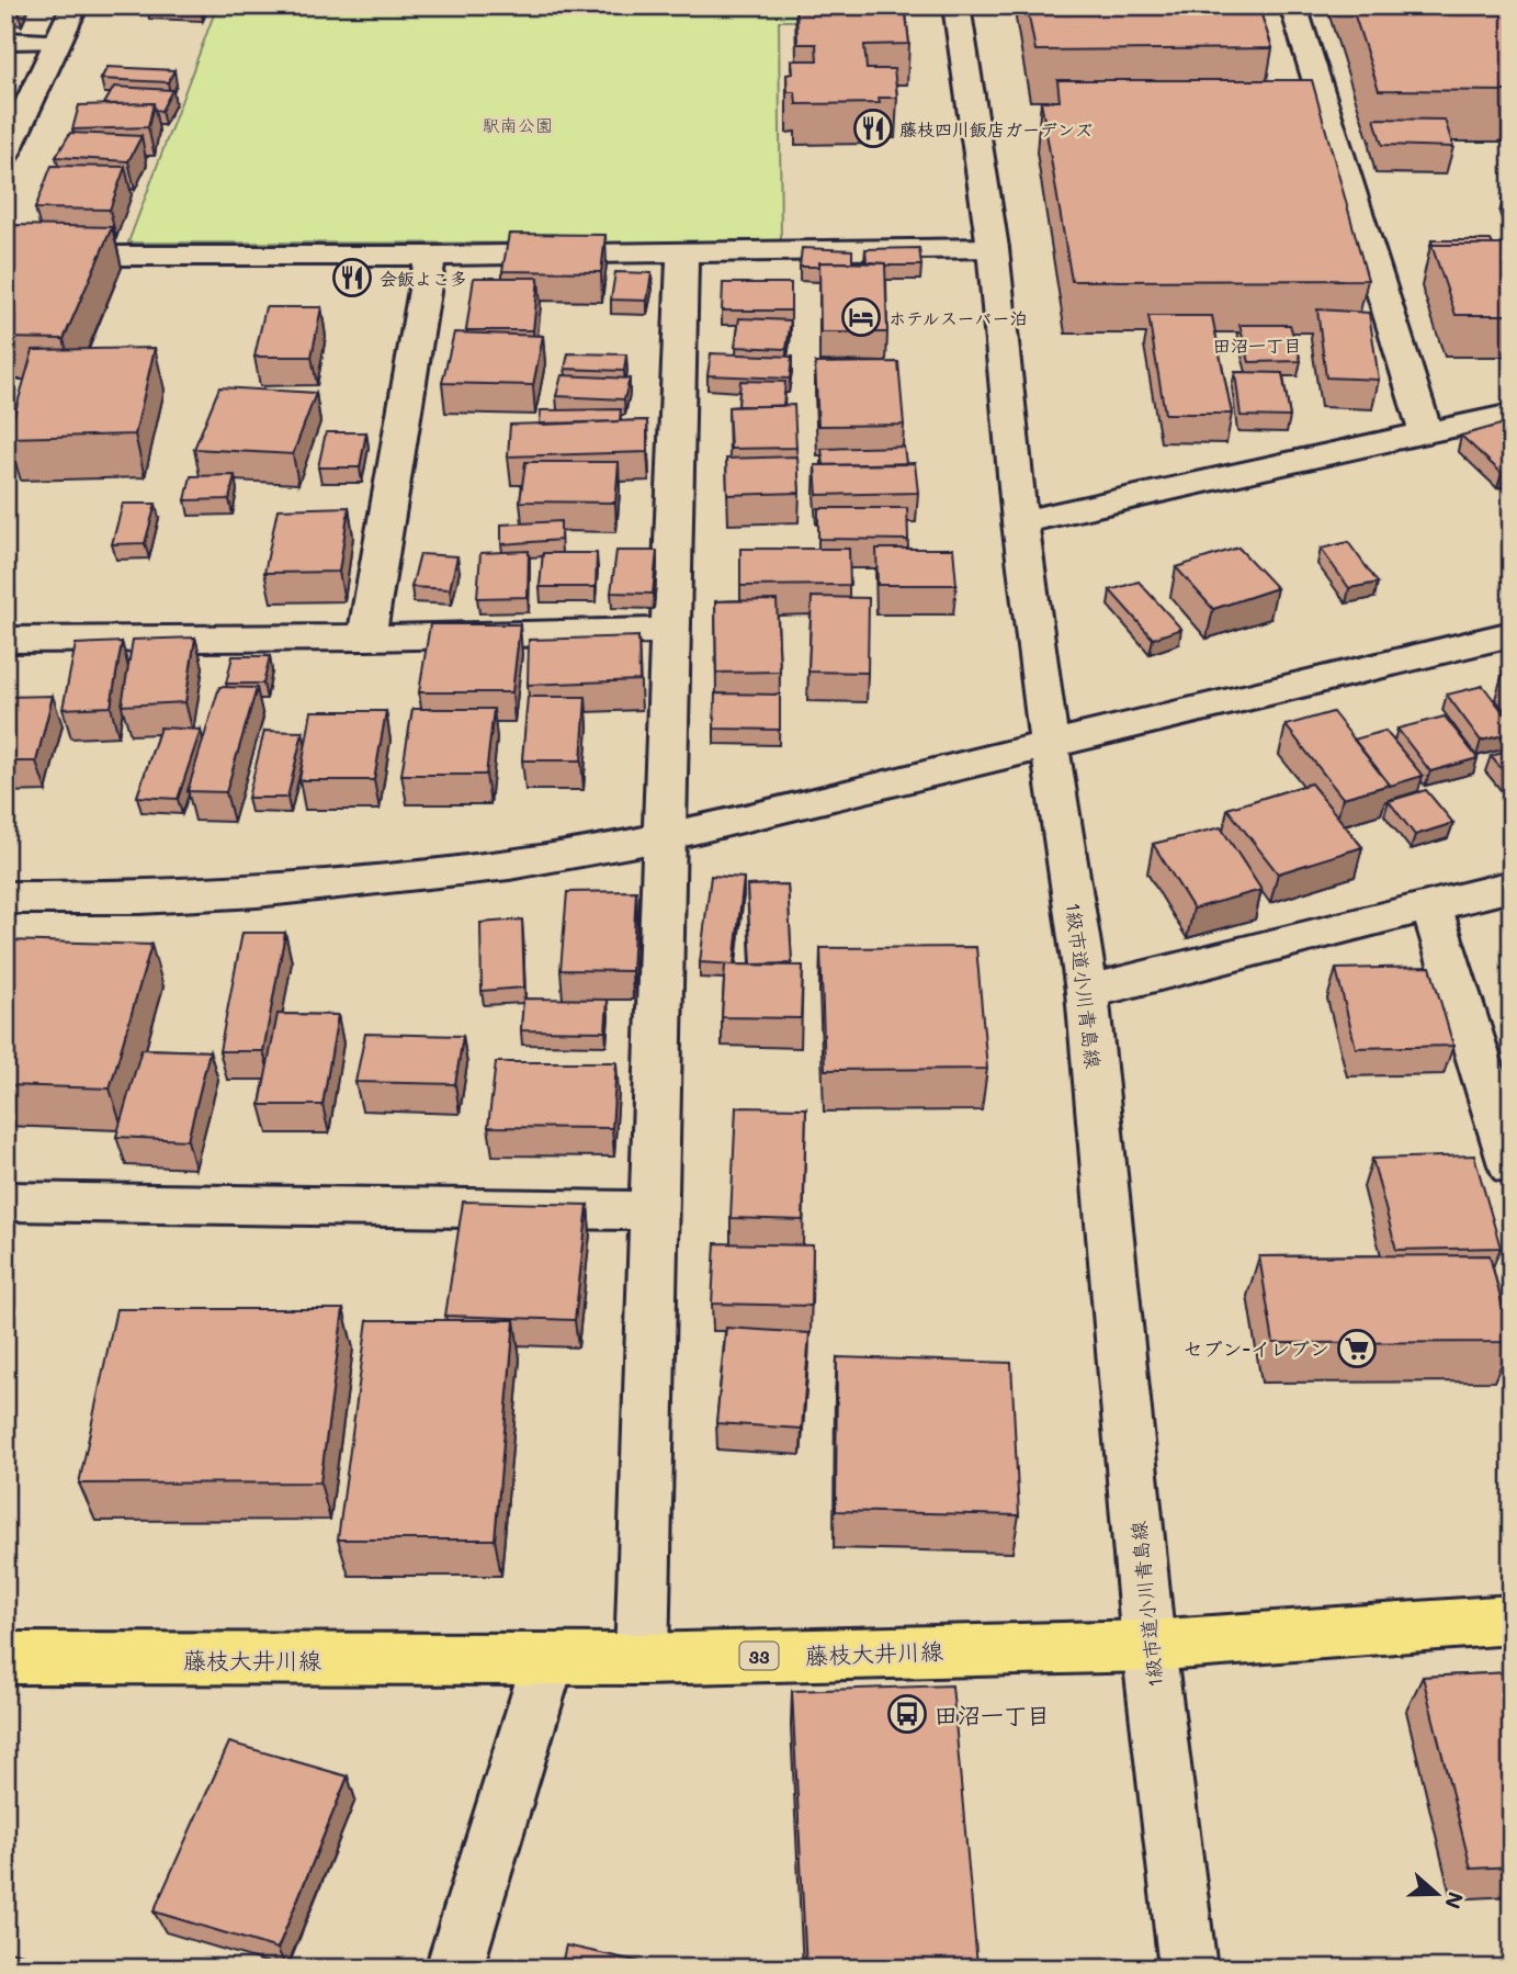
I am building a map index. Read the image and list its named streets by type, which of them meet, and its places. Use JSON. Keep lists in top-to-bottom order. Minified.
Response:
{"streets":{"main road":["藤枝大井川線","33"],"street":["1級市道小川青島線"]},"crossings":[["1級市道小川青島線","藤枝大井川線"]],"districts":["田沼一丁目"],"parks":["駅南公園"],"places":{"restaurant":["藤枝四川飯店ガーデンズ","会飯よこ多"],"hotel":["ホテルスーパー泊"],"supermarket":["セブン-イレブン"],"bus stop":["田沼一丁目"]},"north":"right"}
